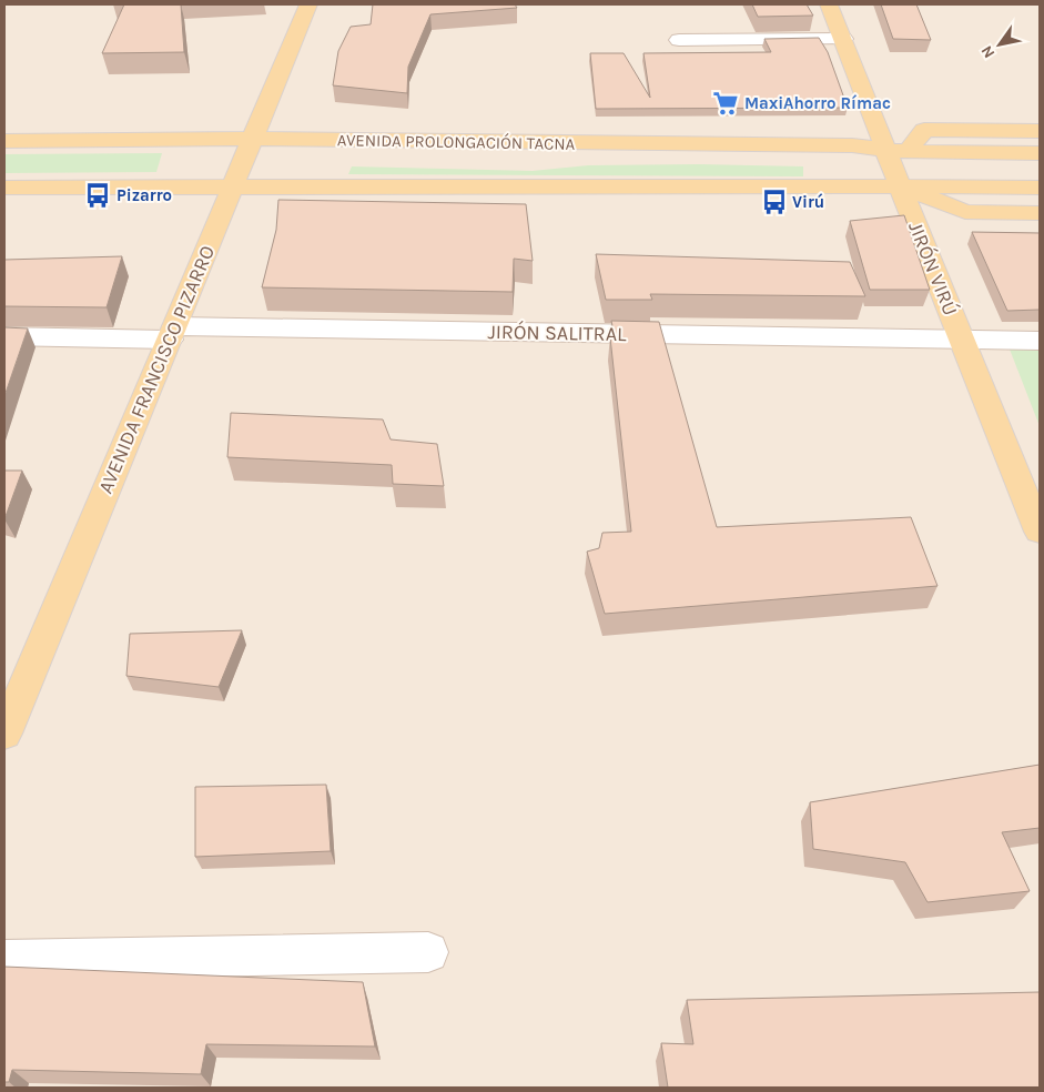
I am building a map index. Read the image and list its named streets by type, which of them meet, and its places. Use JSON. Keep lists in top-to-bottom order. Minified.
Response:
{"streets":{"main road":["AVENIDA PROLONGACIÓN TACNA","JIRÓN VIRÚ","AVENIDA FRANCISCO PIZARRO"],"street":["JIRÓN SALITRAL"]},"crossings":[["AVENIDA PROLONGACIÓN TACNA","JIRÓN VIRÚ"],["AVENIDA PROLONGACIÓN TACNA","AVENIDA FRANCISCO PIZARRO"],["JIRÓN VIRÚ","JIRÓN SALITRAL"],["JIRÓN SALITRAL","AVENIDA FRANCISCO PIZARRO"]],"places":{"supermarket":["MaxiAhorro Rímac"],"bus stop":["Pizarro","Virú"]},"north":"bottom left"}
